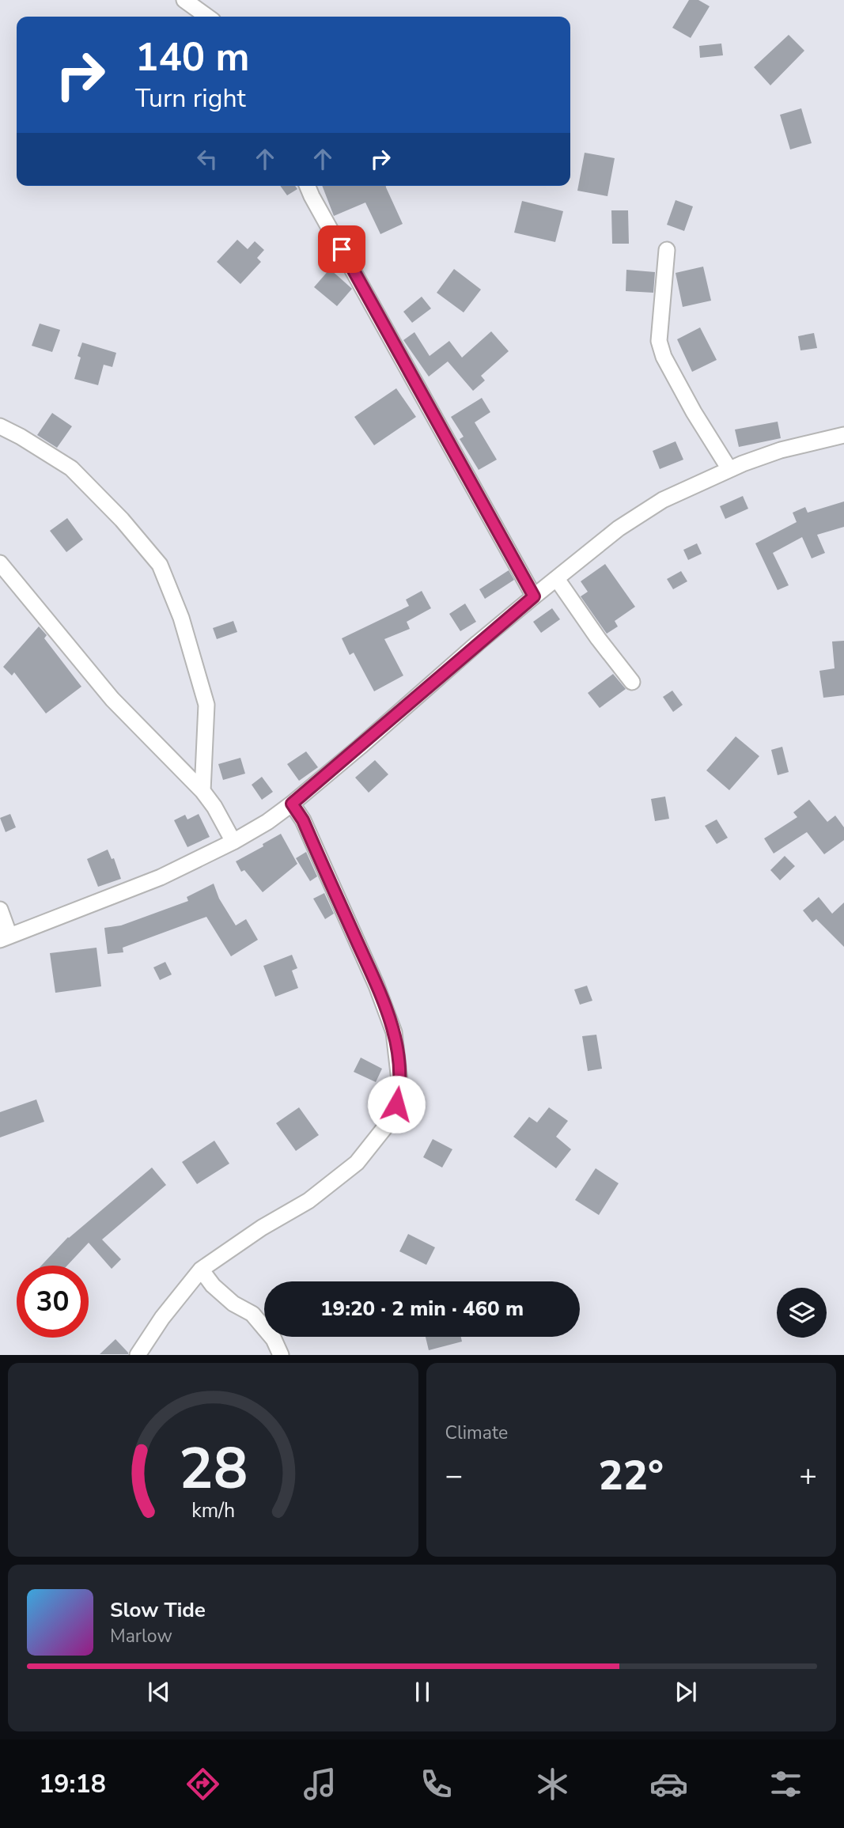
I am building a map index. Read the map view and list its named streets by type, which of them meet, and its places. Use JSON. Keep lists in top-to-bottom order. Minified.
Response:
{"page":{"turn":["140 m","Turn right"],"limit":"30","trip":"19:20 · 2 min · 460 m","tile":"Climate","heat":["−","22°","+"],"song":["Slow Tide","Marlow"],"tabs":"19:18","gauge":["28","km/h"]}}
